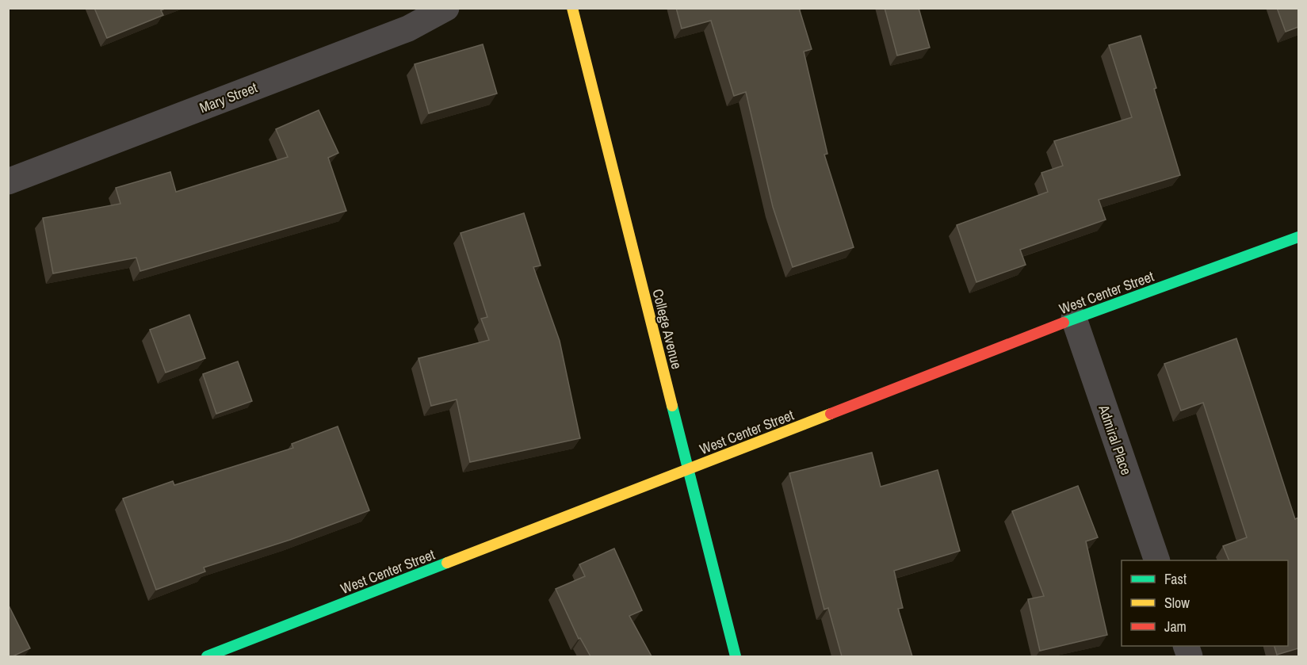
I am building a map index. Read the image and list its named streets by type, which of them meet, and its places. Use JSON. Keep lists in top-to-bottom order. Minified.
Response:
{"streets":{"street":["Mary Street","West Center Street","College Avenue","Admiral Place"]},"crossings":[["West Center Street","College Avenue"],["West Center Street","Admiral Place"]],"legend":["Fast","Slow","Jam"]}
